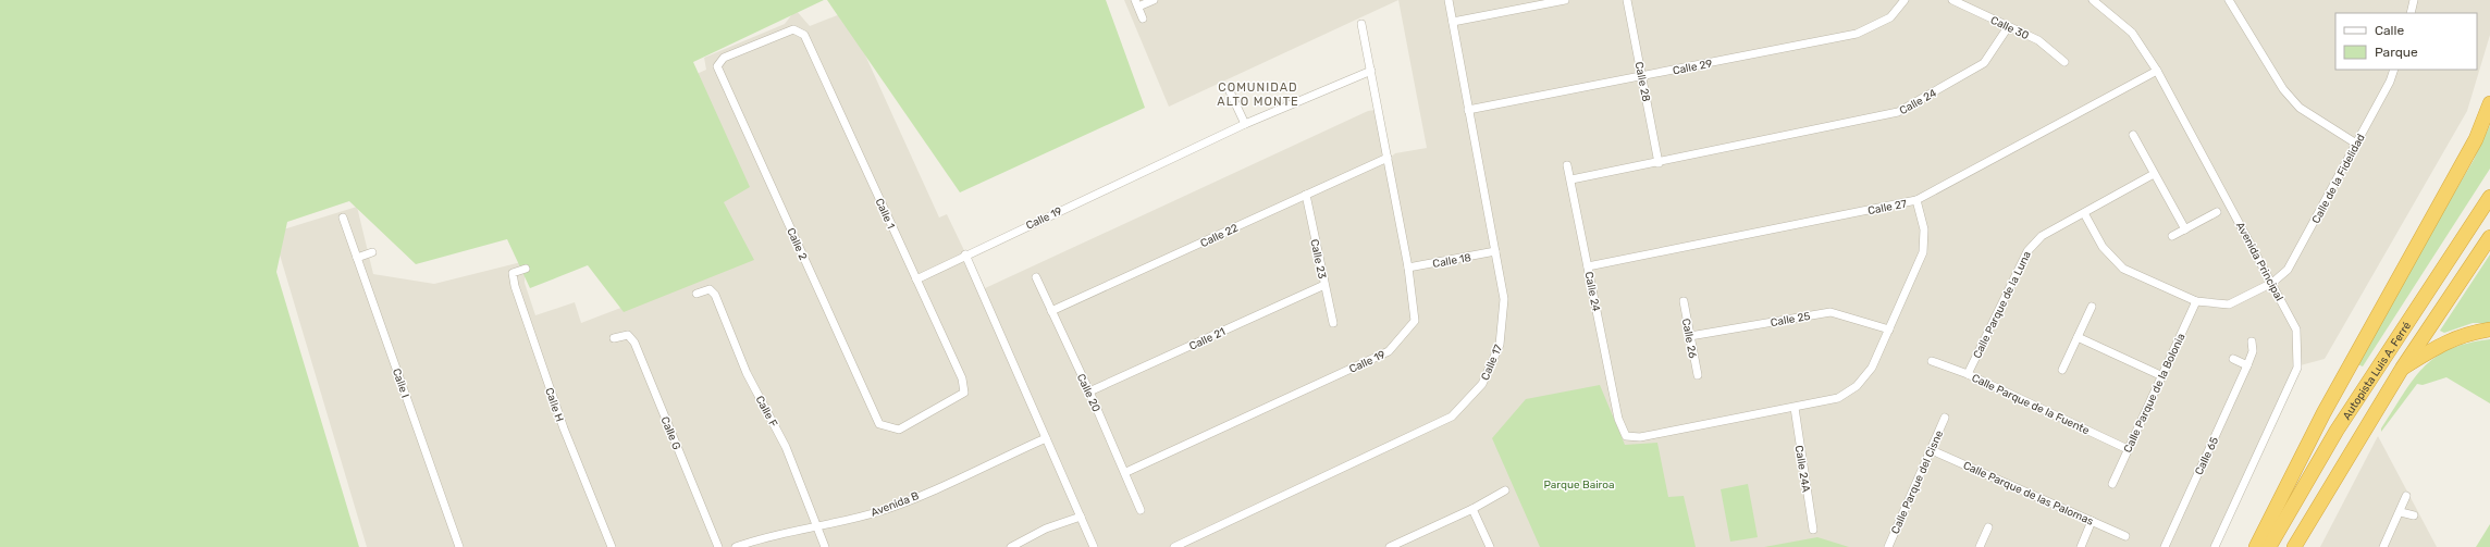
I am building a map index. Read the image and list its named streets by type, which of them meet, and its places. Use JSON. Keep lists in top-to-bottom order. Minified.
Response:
{"streets":{"highway":["Autopista Luis A. Ferré"],"street":["Calle 30","Calle 29","Calle 28","Calle 24","Calle de la Fidelidad","Calle 27","Calle 1","Calle 19","Calle 22","Calle 2","Calle 23","Calle 18","Avenida Principal","Calle Parque de la Luna","Calle 25","Calle 21","Calle 26","Calle 17","Calle I","Calle 20","Calle Parque de la Bolonia","Calle Parque de la Fuente","Calle H","Calle F","Calle G","Calle 65","Calle 24A","Calle Parque del Cisne","Calle Parque de las Palomas","Avenida B"]},"crossings":[["Calle 30","Calle 24"],["Calle 29","Calle 28"],["Calle 29","Calle 17"],["Calle 28","Calle 24"],["Calle 24","Calle 27"],["Calle 24","Calle 25"],["Calle 24","Calle 24A"],["Calle de la Fidelidad","Avenida Principal"],["Calle de la Fidelidad","Calle Parque de la Luna"],["Calle de la Fidelidad","Calle Parque de la Bolonia"],["Calle 27","Avenida Principal"],["Calle 1","Calle 19"],["Calle 1","Calle 2"],["Calle 19","Calle 22"],["Calle 19","Calle 18"],["Calle 19","Calle 20"],["Calle 22","Calle 23"],["Calle 22","Calle 20"],["Calle 23","Calle 21"],["Calle 18","Calle 17"],["Calle Parque de la Luna","Calle Parque de la Fuente"],["Calle 25","Calle 26"],["Calle 21","Calle 20"],["Calle Parque de la Bolonia","Calle Parque de la Fuente"],["Calle F","Avenida B"],["Calle Parque del Cisne","Calle Parque de las Palomas"]],"districts":["COMUNIDAD ALTO MONTE"],"parks":["Parque Bairoa"],"legend":["Calle","Parque"]}
